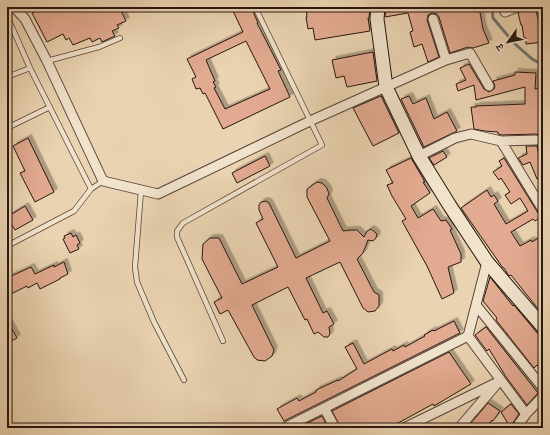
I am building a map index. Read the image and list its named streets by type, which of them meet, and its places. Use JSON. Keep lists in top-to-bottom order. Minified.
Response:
{"north":"bottom left"}
